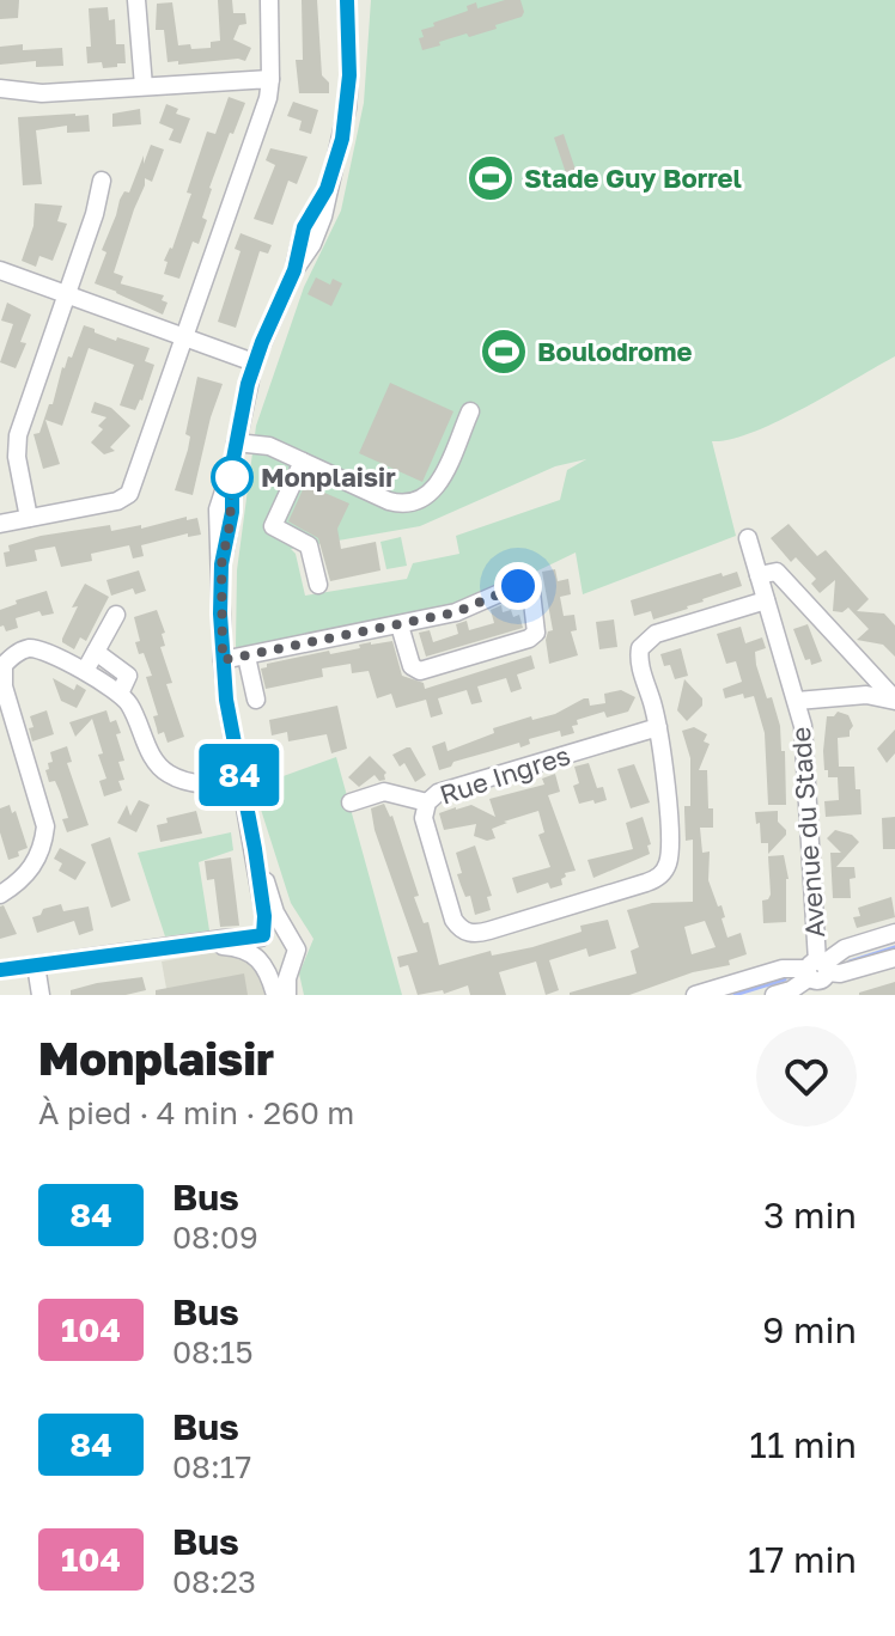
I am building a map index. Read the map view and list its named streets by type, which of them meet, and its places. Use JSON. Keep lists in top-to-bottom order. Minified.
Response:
{"streets":{"street":["Rue Ingres","Avenue du Stade"]},"places":{"sports":["Stade Guy Borrel","Boulodrome"],"other":["Monplaisir"]},"lines":["bus line 84"],"page":{"on_map":"84","heading":["Monplaisir","À pied · 4 min · 260 m"],"list":[{"mark":"84","name":"Bus","note":"08:09","value":"3 min"},{"mark":"104","name":"Bus","note":"08:15","value":"9 min"},{"mark":"84","name":"Bus","note":"08:17","value":"11 min"},{"mark":"104","name":"Bus","note":"08:23","value":"17 min"}]}}
